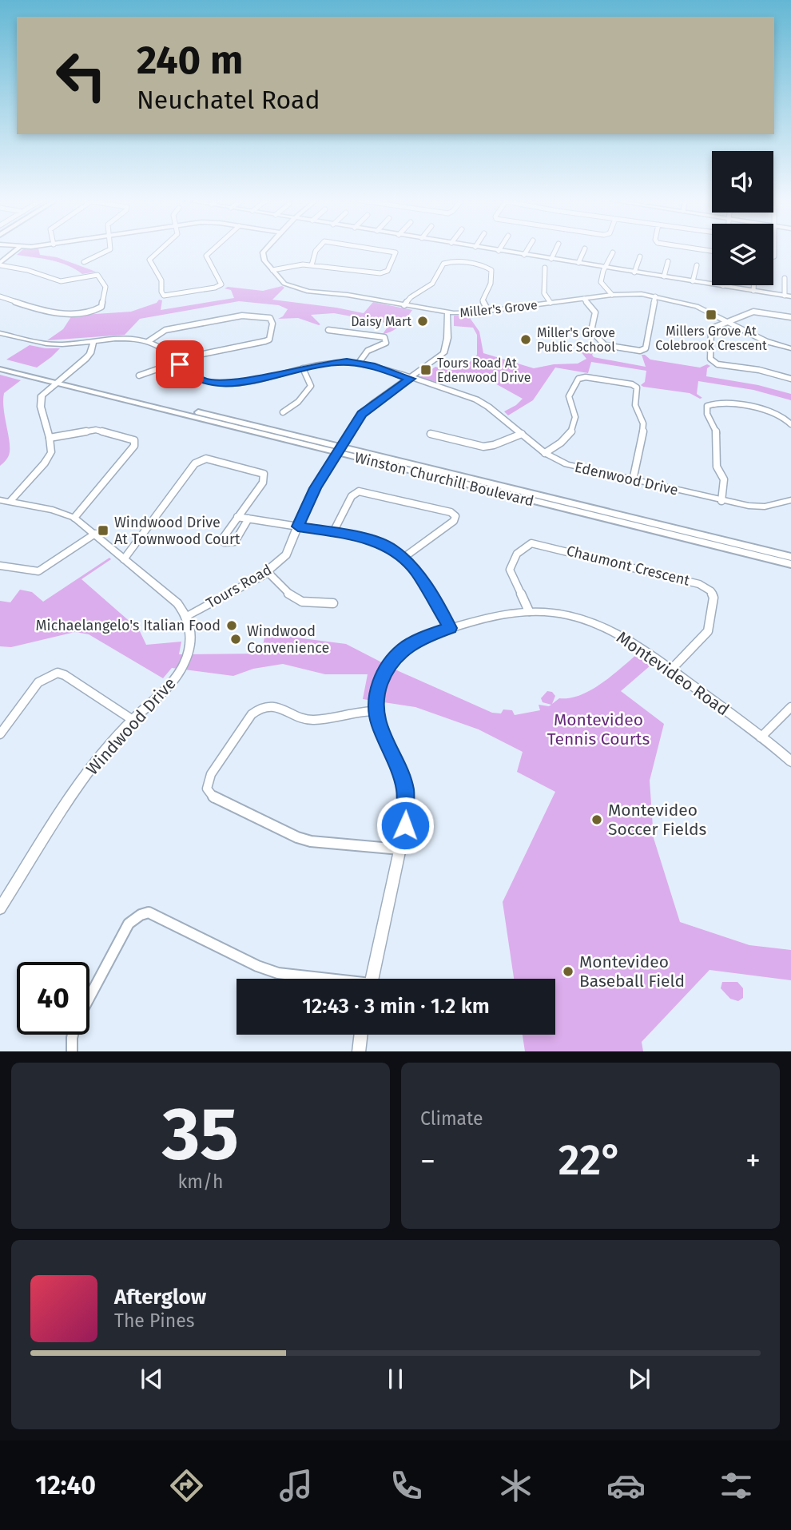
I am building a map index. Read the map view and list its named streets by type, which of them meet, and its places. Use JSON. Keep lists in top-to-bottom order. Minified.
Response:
{"streets":{"main road":["Winston Churchill Boulevard"],"street":["Miller's Grove","Edenwood Drive","Chaumont Crescent","Tours Road","Montevideo Road","Windwood Drive"]},"crossings":[["Miller's Grove","Tours Road"],["Edenwood Drive","Tours Road"],["Winston Churchill Boulevard","Tours Road"],["Chaumont Crescent","Montevideo Road"],["Tours Road","Windwood Drive"]],"parks":["Montevideo Tennis Courts"],"places":{"transit":["Millers Grove At Colebrook Crescent","Tours Road At Edenwood Drive","Windwood Drive At Townwood Court"],"other":["Daisy Mart","Miller's Grove Public School","Michaelangelo's Italian Food","Windwood Convenience","Montevideo Soccer Fields","Montevideo Baseball Field"]},"page":{"turn":["240 m","Neuchatel Road"],"limit":"40","trip":"12:43 · 3 min · 1.2 km","tile":[["35","km/h"],"Climate"],"heat":["−","22°","+"],"song":["Afterglow","The Pines"],"tabs":"12:40"}}
